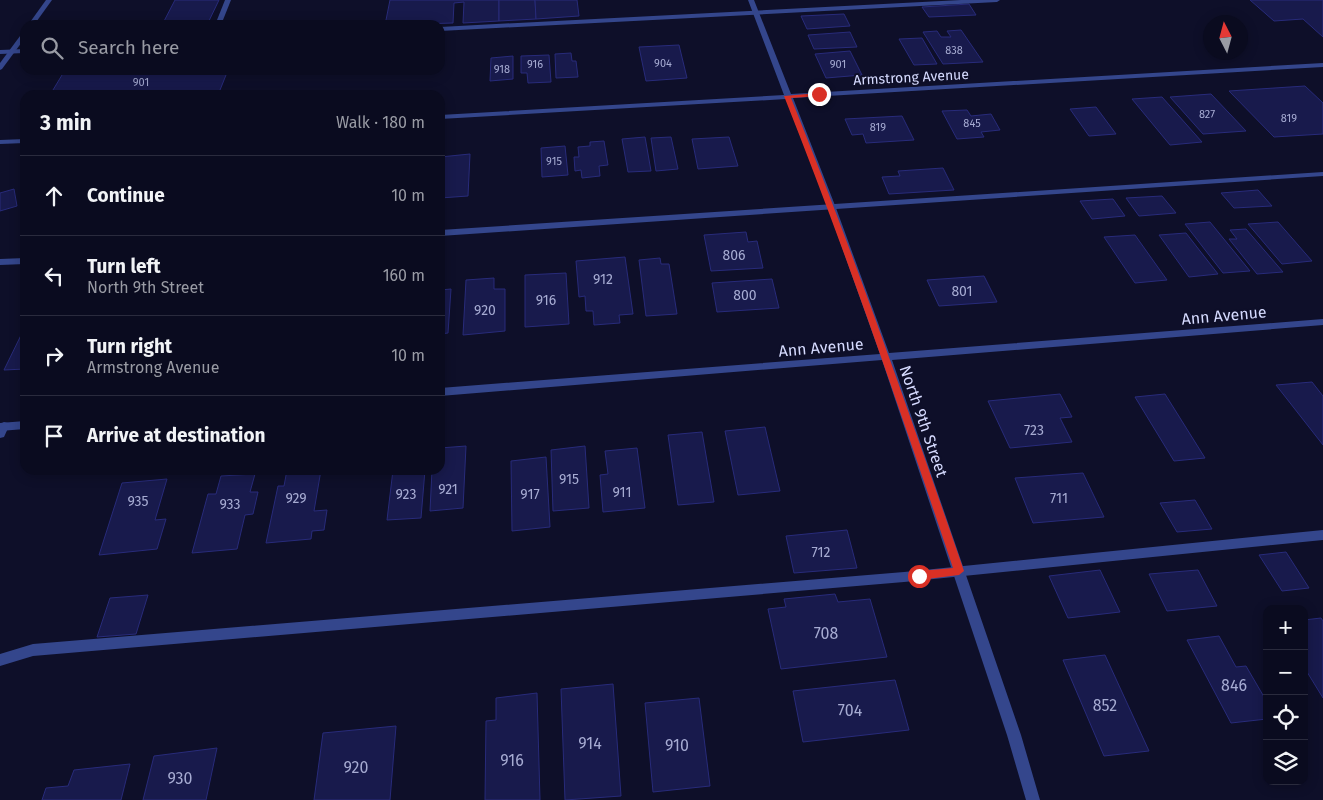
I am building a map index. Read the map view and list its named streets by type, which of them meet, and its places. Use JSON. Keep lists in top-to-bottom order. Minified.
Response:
{"streets":{"street":["Armstrong Avenue","Ann Avenue","North 9th Street"]},"crossings":[["Armstrong Avenue","North 9th Street"],["Ann Avenue","North 9th Street"]],"house_numbers":["838","904","916","901","918","901","827","819","845","819","915","806","912","801","800","916","920","723","915","921","911","923","917","929","711","935","933","712","708","846","852","704","914","910","916","920","930"],"north":"top","page":{"search":"Search here","heading":["3 min","Walk · 180 m"],"list":[["Continue","10 m"],["Turn left","North 9th Street","160 m"],["Turn right","Armstrong Avenue","10 m"],"Arrive at destination"],"map_buttons":["+","−"]}}
